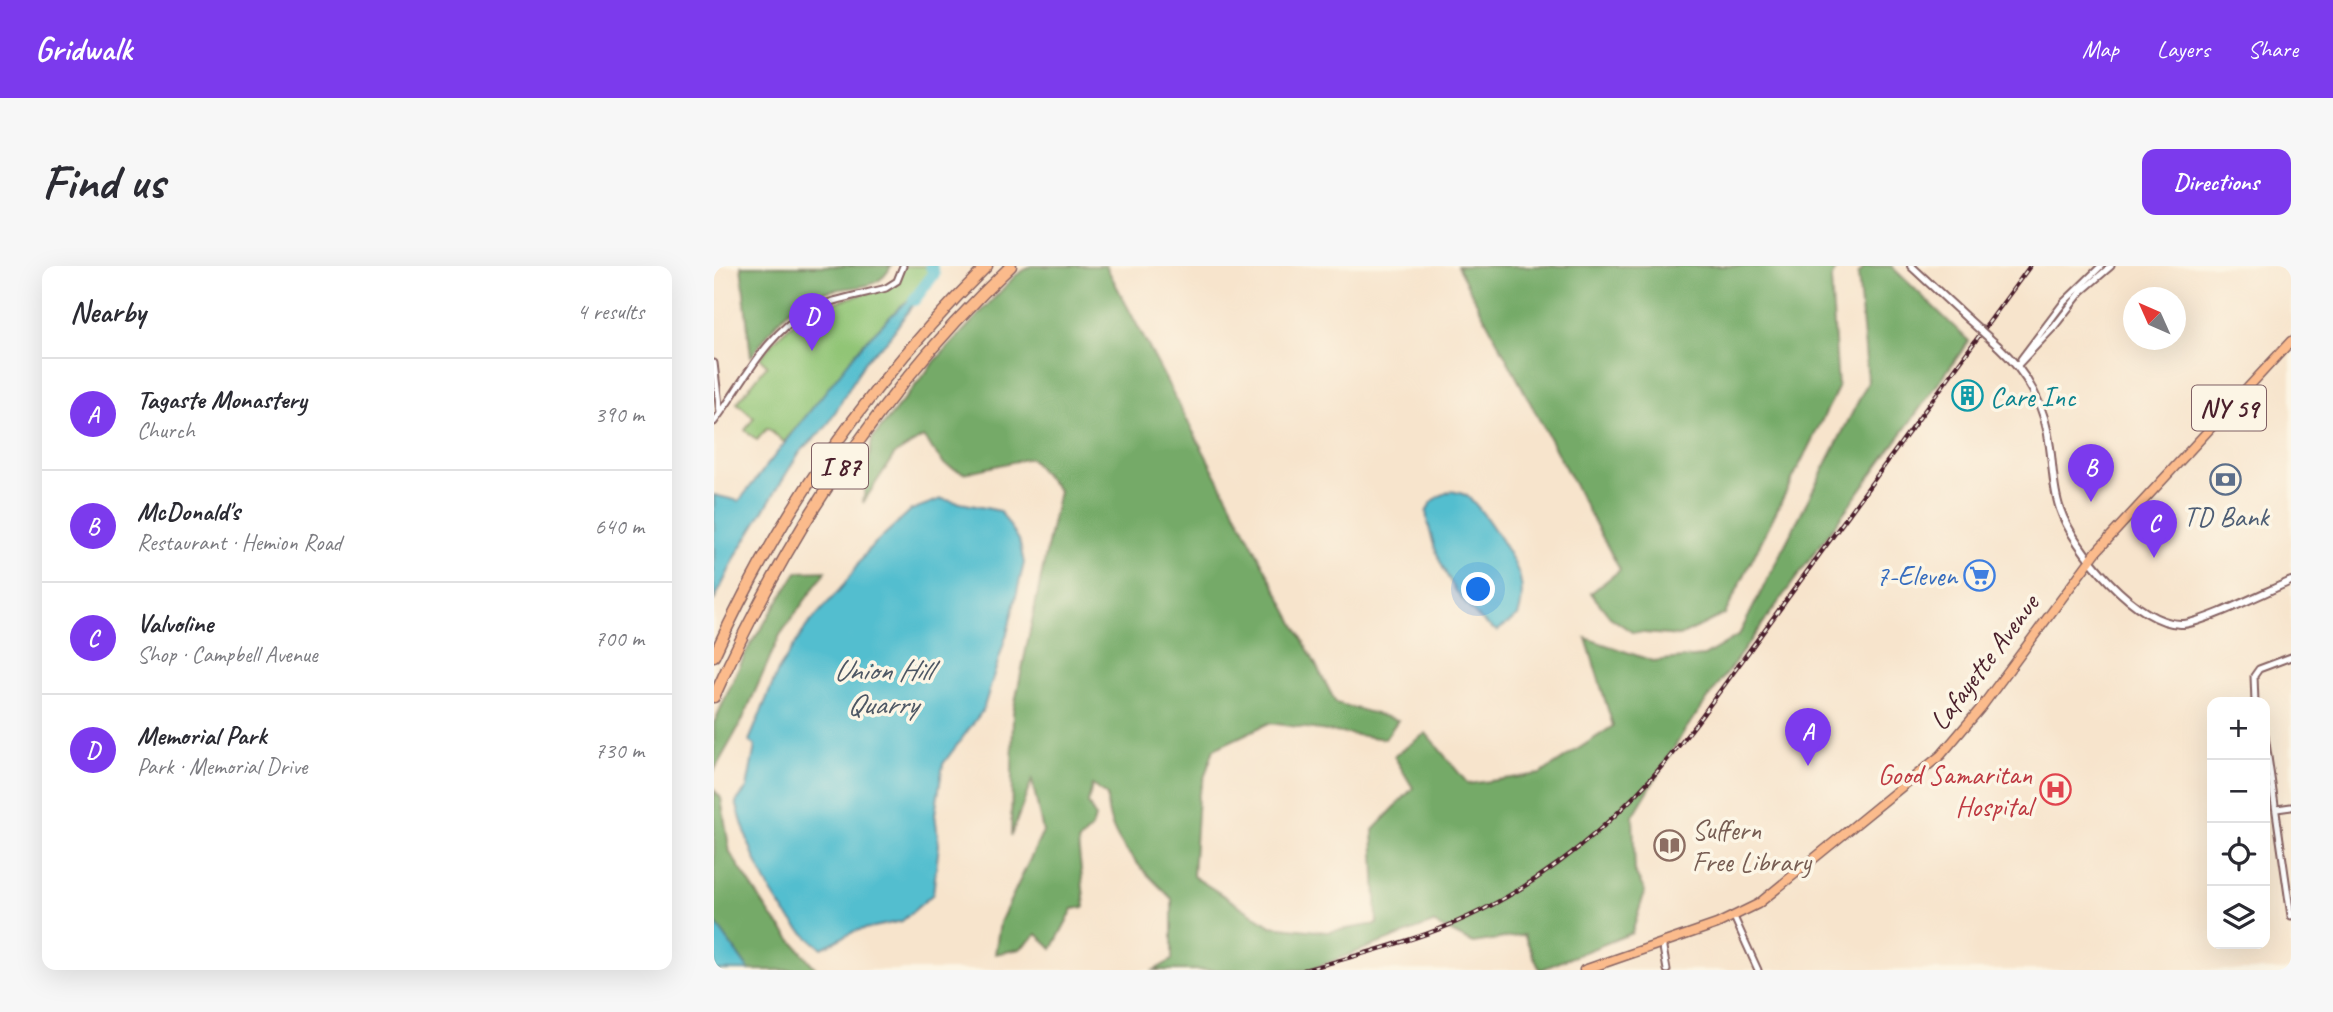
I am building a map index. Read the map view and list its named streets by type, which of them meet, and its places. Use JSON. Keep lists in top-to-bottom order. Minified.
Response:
{"streets":{"highway":["I 87"],"main road":["NY 59","Lafayette Avenue"]},"crossings":[["NY 59","Lafayette Avenue"]],"water":["Union Hill Quarry"],"places":{"building":["Care Inc"],"bank":["TD Bank"],"supermarket":["7-Eleven"],"hospital":["Good Samaritan Hospital"],"library":["Suffern Free Library"]},"north":"top left","page":{"header":"Gridwalk","nav":["Map","Layers","Share"],"buttons":"Directions","title":"Find us","heading":["Nearby","4 results"],"pins":["D","B","C","A"],"list":[{"mark":"A","name":"Tagaste Monastery","note":"Church","value":"390 m"},{"mark":"B","name":"McDonald's","note":"Restaurant · Hemion Road","value":"640 m"},{"mark":"C","name":"Valvoline","note":"Shop · Campbell Avenue","value":"700 m"},{"mark":"D","name":"Memorial Park","note":"Park · Memorial Drive","value":"730 m"}],"map_buttons":["+","−"]}}
